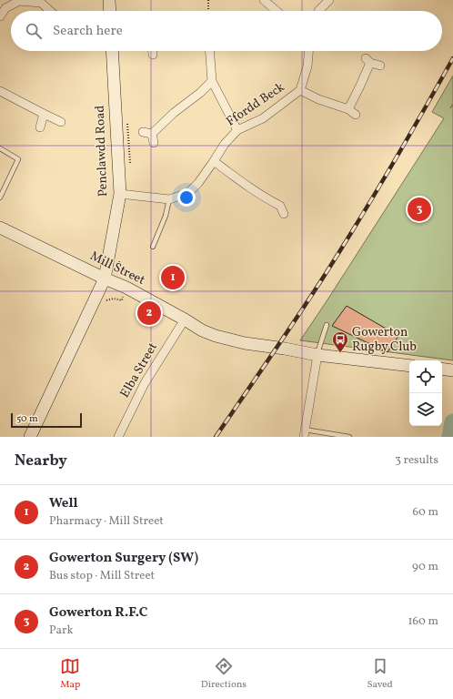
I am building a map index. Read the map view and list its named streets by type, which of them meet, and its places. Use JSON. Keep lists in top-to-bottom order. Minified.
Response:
{"streets":{"main road":["Penclawdd Road","Mill Street"],"street":["Ffordd Beck","Elba Street"]},"crossings":[["Ffordd Beck","Penclawdd Road"],["Penclawdd Road","Mill Street"],["Mill Street","Elba Street"]],"places":{"bus stop":["Gowerton Rugby Club"]},"scale_bar":"50 m","page":{"search":"Search here","pins":["3","1","2"],"scale":"50 m","heading":["Nearby","3 results"],"list":[{"mark":"1","name":"Well","note":"Pharmacy · Mill Street","value":"60 m"},{"mark":"2","name":"Gowerton Surgery (SW)","note":"Bus stop · Mill Street","value":"90 m"},{"mark":"3","name":"Gowerton R.F.C","note":"Park","value":"160 m"}],"nav":["Map","Directions","Saved"]}}
